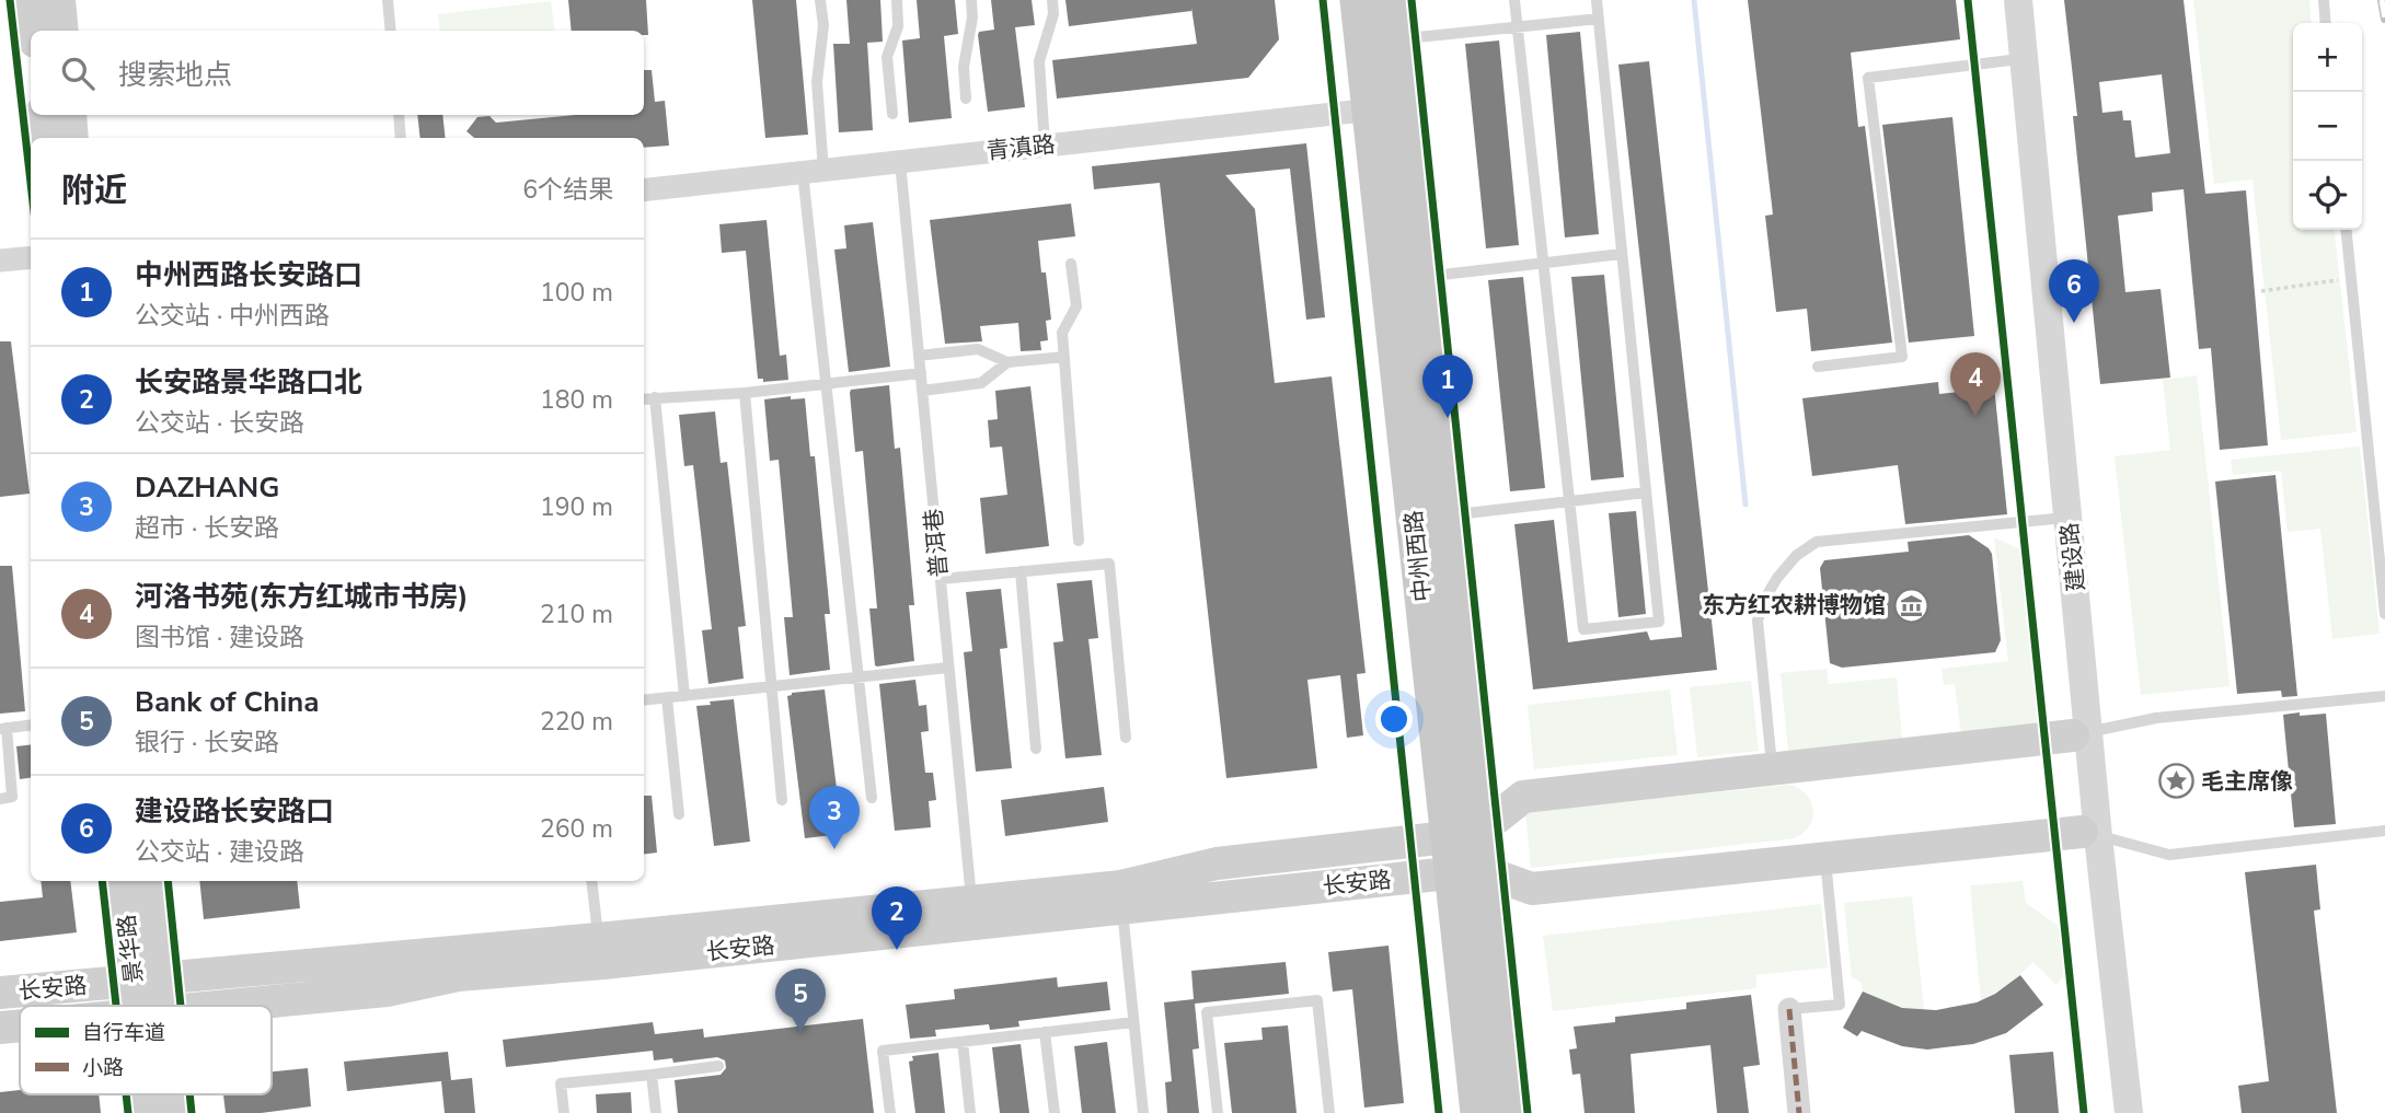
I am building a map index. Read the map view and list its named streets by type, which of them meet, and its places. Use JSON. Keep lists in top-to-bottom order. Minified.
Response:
{"streets":{"main road":["中州西路","长安路","景华路"],"street":["青滇路","建设路"],"lane":["普洱巷"]},"crossings":[["青滇路","普洱巷"],["青滇路","中州西路"],["普洱巷","长安路"],["中州西路","长安路"],["长安路","景华路"]],"places":{"museum":["东方红农耕博物馆"],"place":["毛主席像"]},"legend":["自行车道","小路"],"page":{"map_buttons":["+","−"],"search":"搜索地点","heading":["附近","6个结果"],"list":[{"mark":"1","name":"中州西路长安路口","note":"公交站 · 中州西路","value":"100 m"},{"mark":"2","name":"长安路景华路口北","note":"公交站 · 长安路","value":"180 m"},{"mark":"3","name":"DAZHANG","note":"超市 · 长安路","value":"190 m"},{"mark":"4","name":"河洛书苑(东方红城市书房)","note":"图书馆 · 建设路","value":"210 m"},{"mark":"5","name":"Bank of China","note":"银行 · 长安路","value":"220 m"},{"mark":"6","name":"建设路长安路口","note":"公交站 · 建设路","value":"260 m"}],"pins":["6","4","1","3","2","5"]}}
